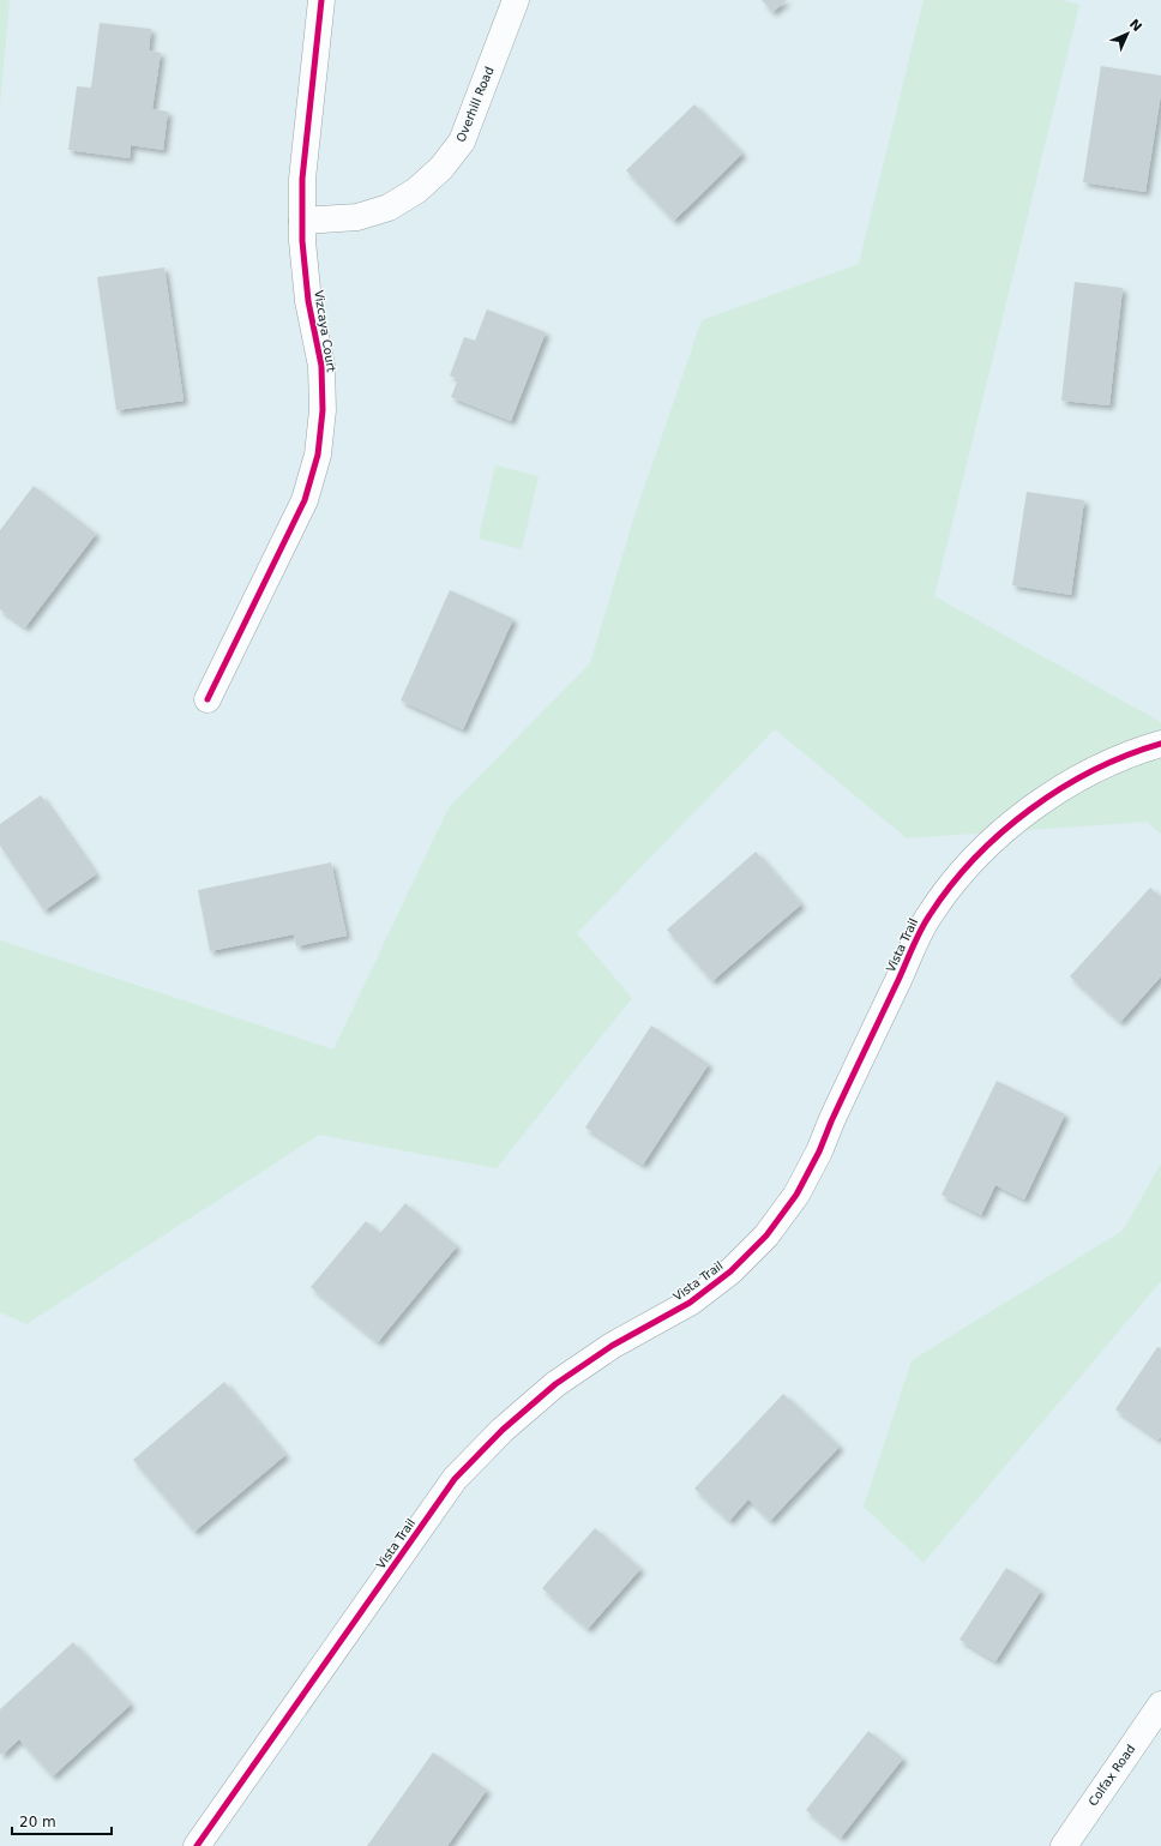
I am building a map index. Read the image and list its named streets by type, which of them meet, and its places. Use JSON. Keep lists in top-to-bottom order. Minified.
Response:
{"streets":{"street":["Overhill Road","Vizcaya Court","Vista Trail","Colfax Road"]},"crossings":[["Overhill Road","Vizcaya Court"]],"scale_bar":"20 m","north":"top right"}
